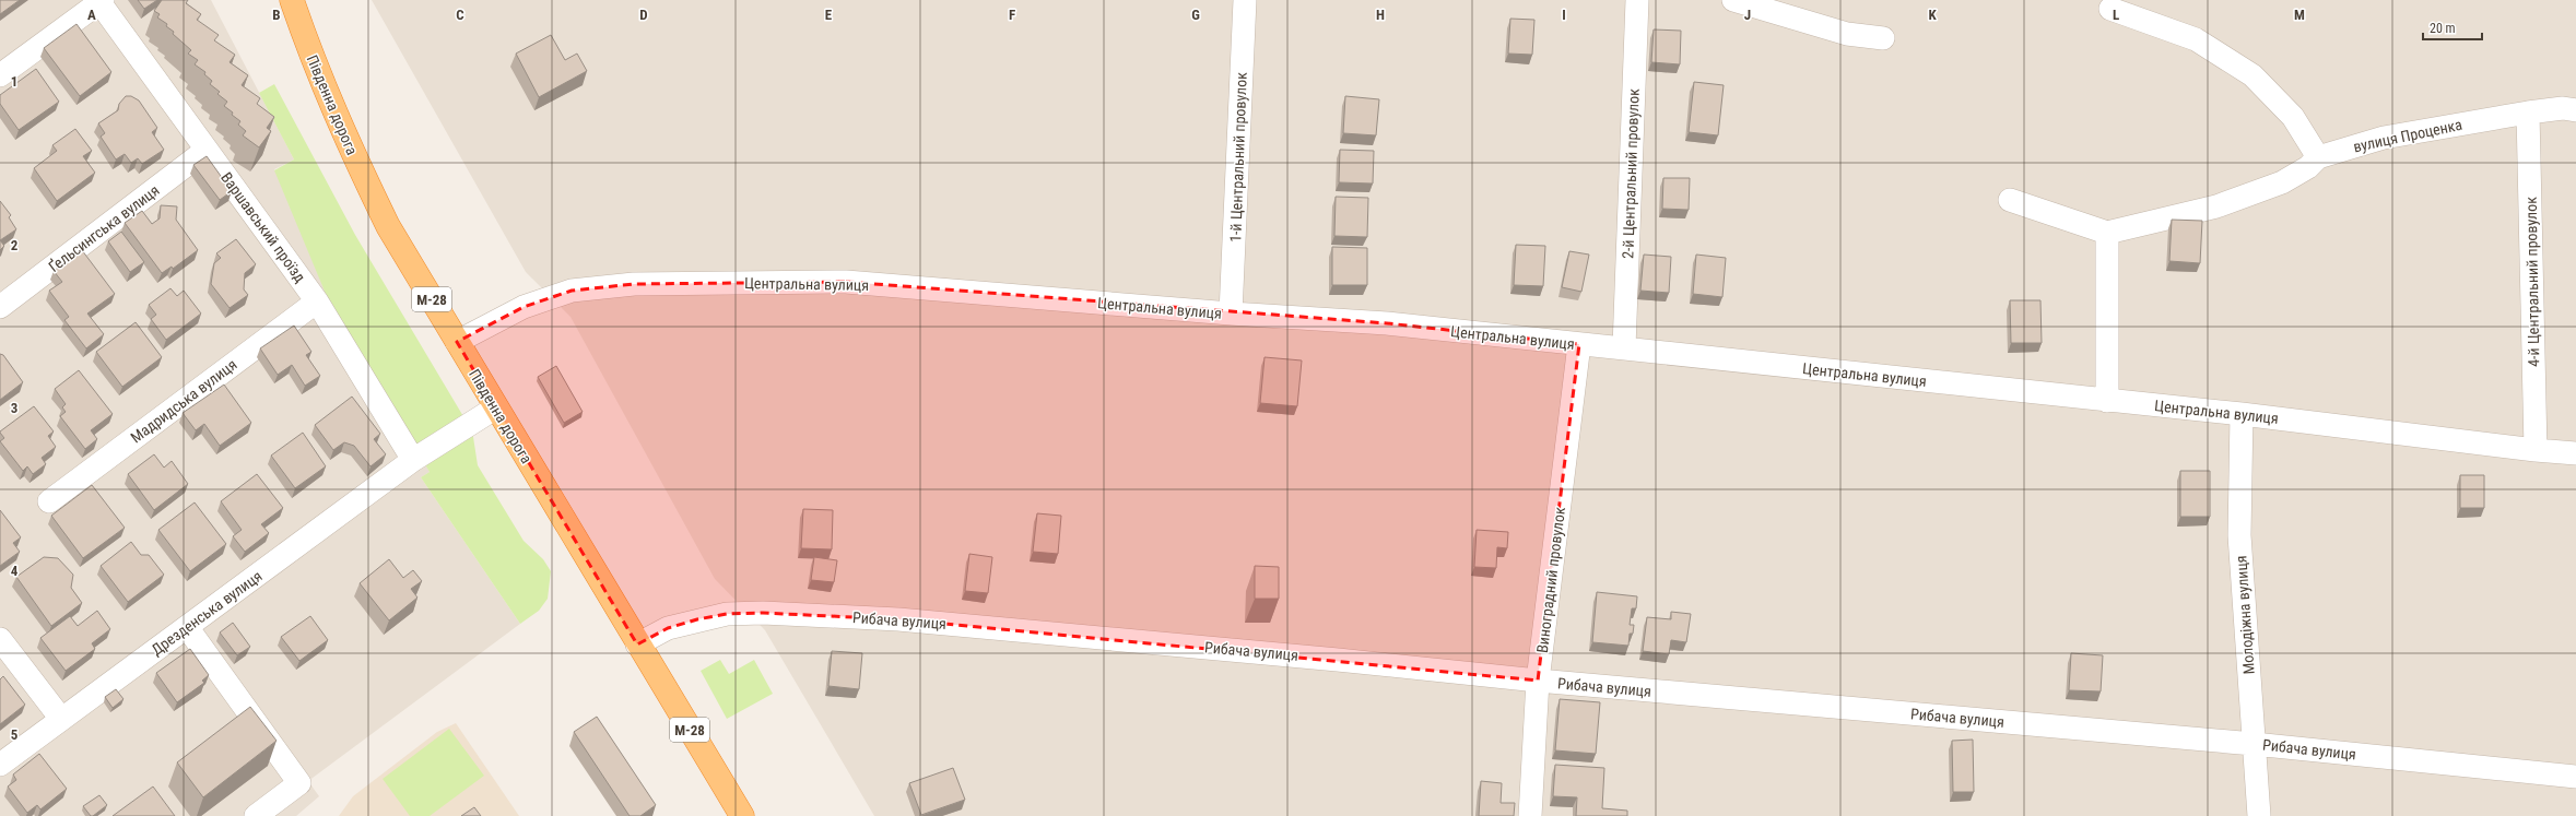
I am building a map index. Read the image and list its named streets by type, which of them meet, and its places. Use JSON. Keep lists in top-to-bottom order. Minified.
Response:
{"streets":{"highway":["Південна дорога","М-28"],"street":["вулиця Проценка","1-й Центральний провулок","2-й Центральний провулок","Варшавський проїзд","Ґельсингська вулиця","4-й Центральний провулок","Центральна вулиця","Мадридська вулиця","Виноградний провулок","Дрезденська вулиця","Молодіжна вулиця","Рибача вулиця"]},"crossings":[["Південна дорога","Центральна вулиця"],["Південна дорога","Дрезденська вулиця"],["Південна дорога","Рибача вулиця"],["вулиця Проценка","4-й Центральний провулок"],["1-й Центральний провулок","Центральна вулиця"],["2-й Центральний провулок","Центральна вулиця"],["Варшавський проїзд","Ґельсингська вулиця"],["Варшавський проїзд","Мадридська вулиця"],["Варшавський проїзд","Дрезденська вулиця"],["4-й Центральний провулок","Центральна вулиця"],["Центральна вулиця","Виноградний провулок"],["Центральна вулиця","Молодіжна вулиця"],["Виноградний провулок","Рибача вулиця"],["Молодіжна вулиця","Рибача вулиця"]],"scale_bar":"20 m","grid":{"columns":["A","B","C","D","E","F","G","H","I","J","K","L","M"],"rows":["1","2","3","4","5"]}}
